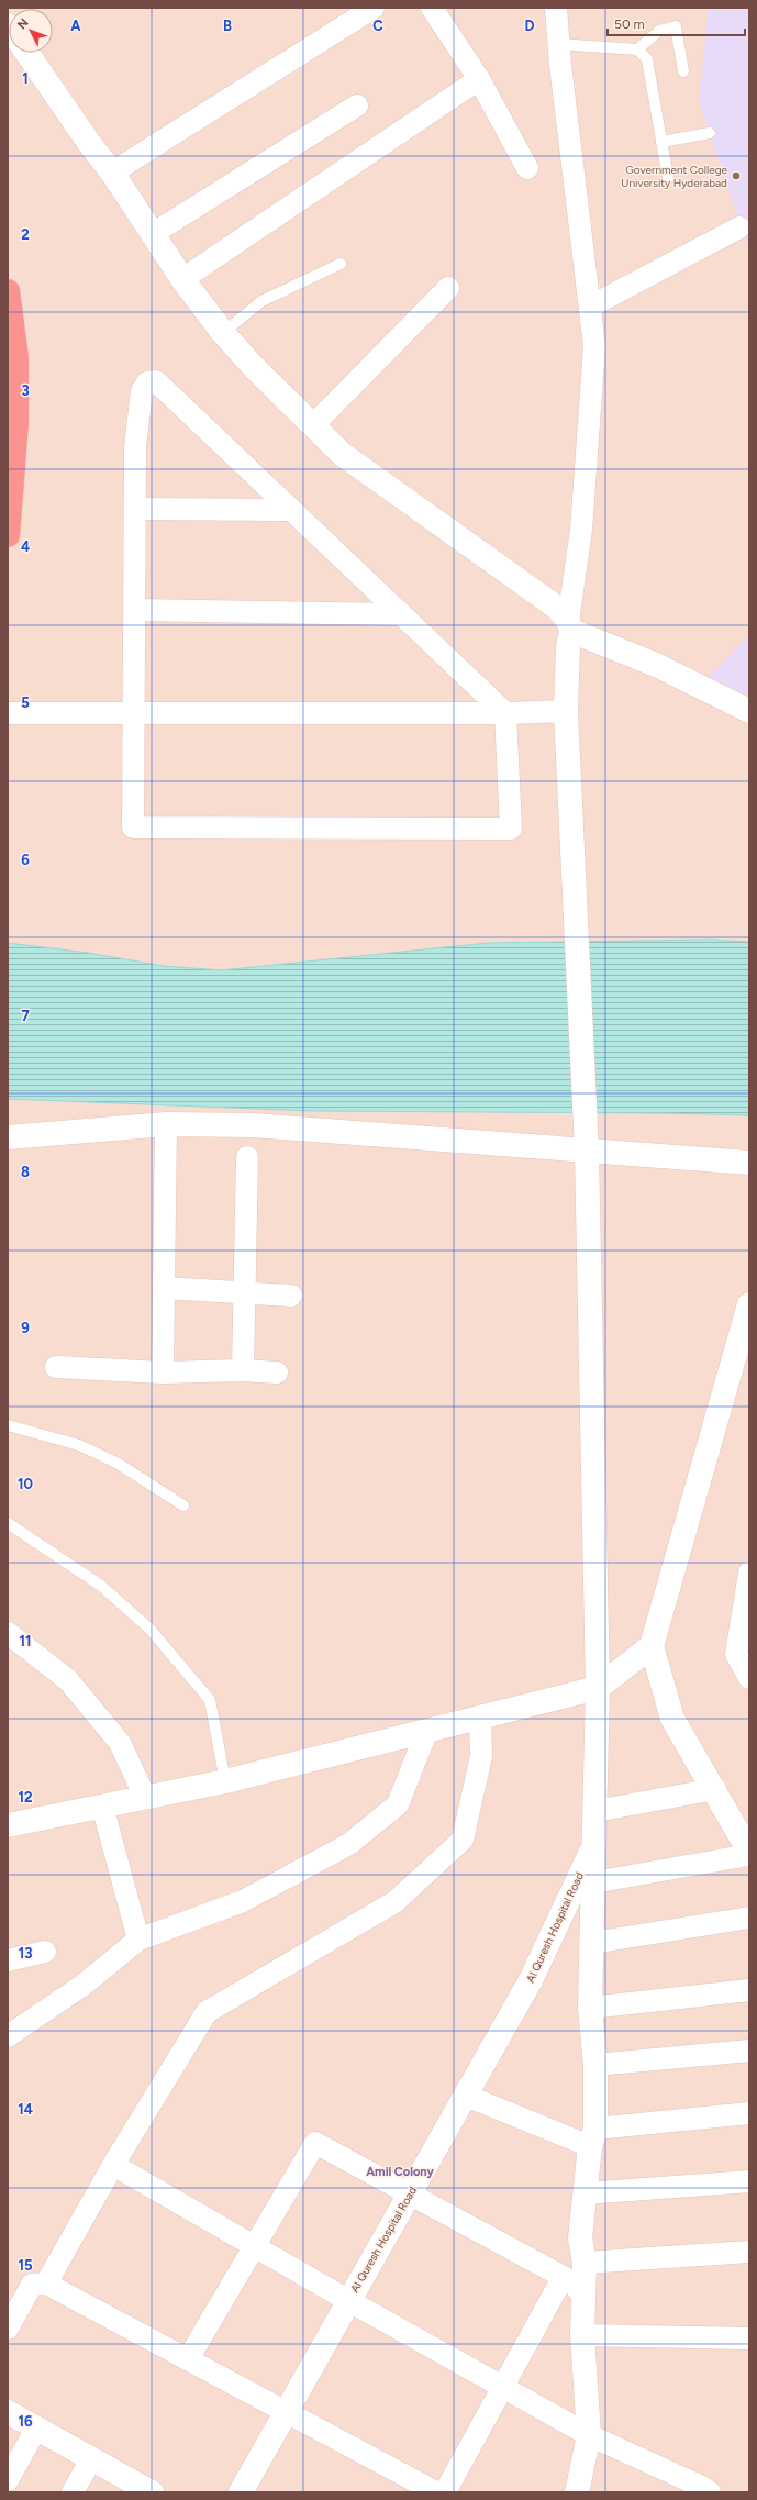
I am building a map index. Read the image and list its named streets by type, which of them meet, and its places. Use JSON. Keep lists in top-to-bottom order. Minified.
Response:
{"streets":{"street":["Al Quresh Hospital Road"]},"districts":["Amil Colony"],"places":["Government College University Hyderabad"],"scale_bar":"50 m","north":"top left","grid":{"columns":["A","B","C","D"],"rows":["1","2","3","4","5","6","7","8","9","10","11","12","13","14","15","16"]}}
